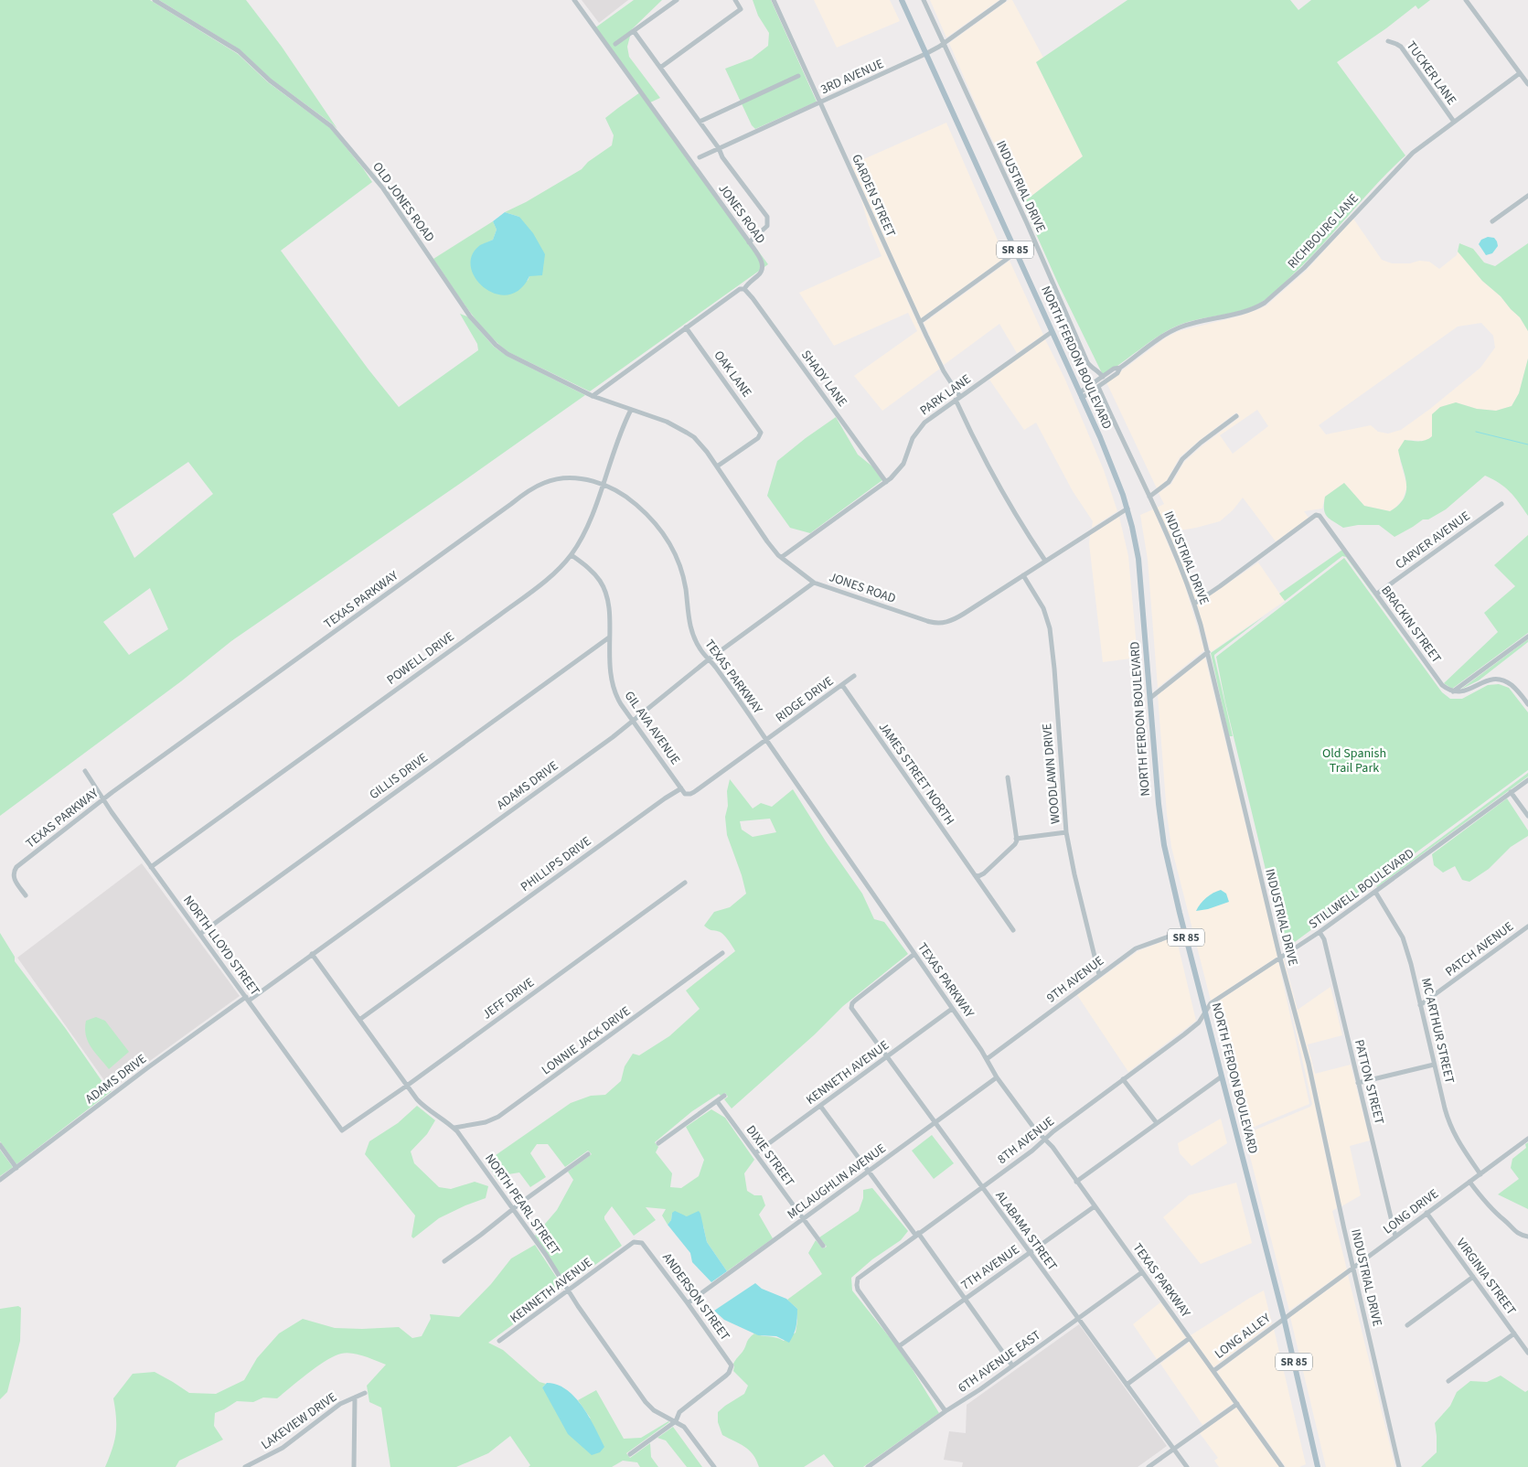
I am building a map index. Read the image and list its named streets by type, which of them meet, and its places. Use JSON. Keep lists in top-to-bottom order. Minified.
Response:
{"streets":{"main road":["SR 85","NORTH FERDON BOULEVARD"],"street":["TUCKER LANE","3RD AVENUE","INDUSTRIAL DRIVE","GARDEN STREET","OLD JONES ROAD","JONES ROAD","RICHBOURG LANE","OAK LANE","SHADY LANE","PARK LANE","CARVER AVENUE","TEXAS PARKWAY","BRACKIN STREET","POWELL DRIVE","RIDGE DRIVE","GIL AVA AVENUE","JAMES STREET NORTH","WOODLAWN DRIVE","GILLIS DRIVE","ADAMS DRIVE","PHILLIPS DRIVE","STILLWELL BOULEVARD","NORTH LLOYD STREET","PATCH AVENUE","9TH AVENUE","JEFF DRIVE","MC ARTHUR STREET","LONNIE JACK DRIVE","KENNETH AVENUE","PATTON STREET","8TH AVENUE","DIXIE STREET","MCLAUGHLIN AVENUE","NORTH PEARL STREET","LONG DRIVE","ALABAMA STREET","7TH AVENUE","VIRGINIA STREET","ANDERSON STREET","LONG ALLEY","6TH AVENUE EAST","LAKEVIEW DRIVE"]},"crossings":[["TUCKER LANE","RICHBOURG LANE"],["3RD AVENUE","INDUSTRIAL DRIVE"],["3RD AVENUE","GARDEN STREET"],["3RD AVENUE","NORTH FERDON BOULEVARD"],["INDUSTRIAL DRIVE","RICHBOURG LANE"],["INDUSTRIAL DRIVE","BRACKIN STREET"],["INDUSTRIAL DRIVE","STILLWELL BOULEVARD"],["INDUSTRIAL DRIVE","LONG DRIVE"],["GARDEN STREET","JONES ROAD"],["GARDEN STREET","PARK LANE"],["OLD JONES ROAD","JONES ROAD"],["OLD JONES ROAD","POWELL DRIVE"],["JONES ROAD","NORTH FERDON BOULEVARD"],["JONES ROAD","OAK LANE"],["JONES ROAD","SHADY LANE"],["JONES ROAD","PARK LANE"],["JONES ROAD","POWELL DRIVE"],["JONES ROAD","WOODLAWN DRIVE"],["JONES ROAD","ADAMS DRIVE"],["RICHBOURG LANE","NORTH FERDON BOULEVARD"],["NORTH FERDON BOULEVARD","PARK LANE"],["NORTH FERDON BOULEVARD","STILLWELL BOULEVARD"],["NORTH FERDON BOULEVARD","9TH AVENUE"],["NORTH FERDON BOULEVARD","8TH AVENUE"],["NORTH FERDON BOULEVARD","LONG DRIVE"],["NORTH FERDON BOULEVARD","LONG ALLEY"],["SHADY LANE","PARK LANE"],["CARVER AVENUE","BRACKIN STREET"],["TEXAS PARKWAY","POWELL DRIVE"],["TEXAS PARKWAY","RIDGE DRIVE"],["TEXAS PARKWAY","ADAMS DRIVE"],["TEXAS PARKWAY","PHILLIPS DRIVE"],["TEXAS PARKWAY","NORTH LLOYD STREET"],["TEXAS PARKWAY","9TH AVENUE"],["TEXAS PARKWAY","KENNETH AVENUE"],["TEXAS PARKWAY","8TH AVENUE"],["TEXAS PARKWAY","MCLAUGHLIN AVENUE"],["TEXAS PARKWAY","ALABAMA STREET"],["TEXAS PARKWAY","7TH AVENUE"],["TEXAS PARKWAY","LONG ALLEY"],["TEXAS PARKWAY","6TH AVENUE EAST"],["POWELL DRIVE","GIL AVA AVENUE"],["POWELL DRIVE","NORTH LLOYD STREET"],["RIDGE DRIVE","JAMES STREET NORTH"],["RIDGE DRIVE","PHILLIPS DRIVE"],["GIL AVA AVENUE","GILLIS DRIVE"],["GIL AVA AVENUE","ADAMS DRIVE"],["GIL AVA AVENUE","PHILLIPS DRIVE"],["WOODLAWN DRIVE","9TH AVENUE"],["GILLIS DRIVE","NORTH LLOYD STREET"],["ADAMS DRIVE","NORTH LLOYD STREET"],["ADAMS DRIVE","NORTH PEARL STREET"],["PHILLIPS DRIVE","NORTH PEARL STREET"],["STILLWELL BOULEVARD","MC ARTHUR STREET"],["STILLWELL BOULEVARD","PATTON STREET"],["STILLWELL BOULEVARD","8TH AVENUE"],["NORTH LLOYD STREET","JEFF DRIVE"],["PATCH AVENUE","MC ARTHUR STREET"],["JEFF DRIVE","NORTH PEARL STREET"],["MC ARTHUR STREET","LONG DRIVE"],["LONNIE JACK DRIVE","NORTH PEARL STREET"],["KENNETH AVENUE","DIXIE STREET"],["KENNETH AVENUE","NORTH PEARL STREET"],["KENNETH AVENUE","ALABAMA STREET"],["KENNETH AVENUE","ANDERSON STREET"],["PATTON STREET","LONG DRIVE"],["8TH AVENUE","ALABAMA STREET"],["8TH AVENUE","7TH AVENUE"],["DIXIE STREET","MCLAUGHLIN AVENUE"],["MCLAUGHLIN AVENUE","ALABAMA STREET"],["MCLAUGHLIN AVENUE","ANDERSON STREET"],["NORTH PEARL STREET","ANDERSON STREET"],["LONG DRIVE","VIRGINIA STREET"],["LONG DRIVE","LONG ALLEY"],["ALABAMA STREET","7TH AVENUE"],["ALABAMA STREET","6TH AVENUE EAST"]],"parks":["Old Spanish Trail Park"]}
